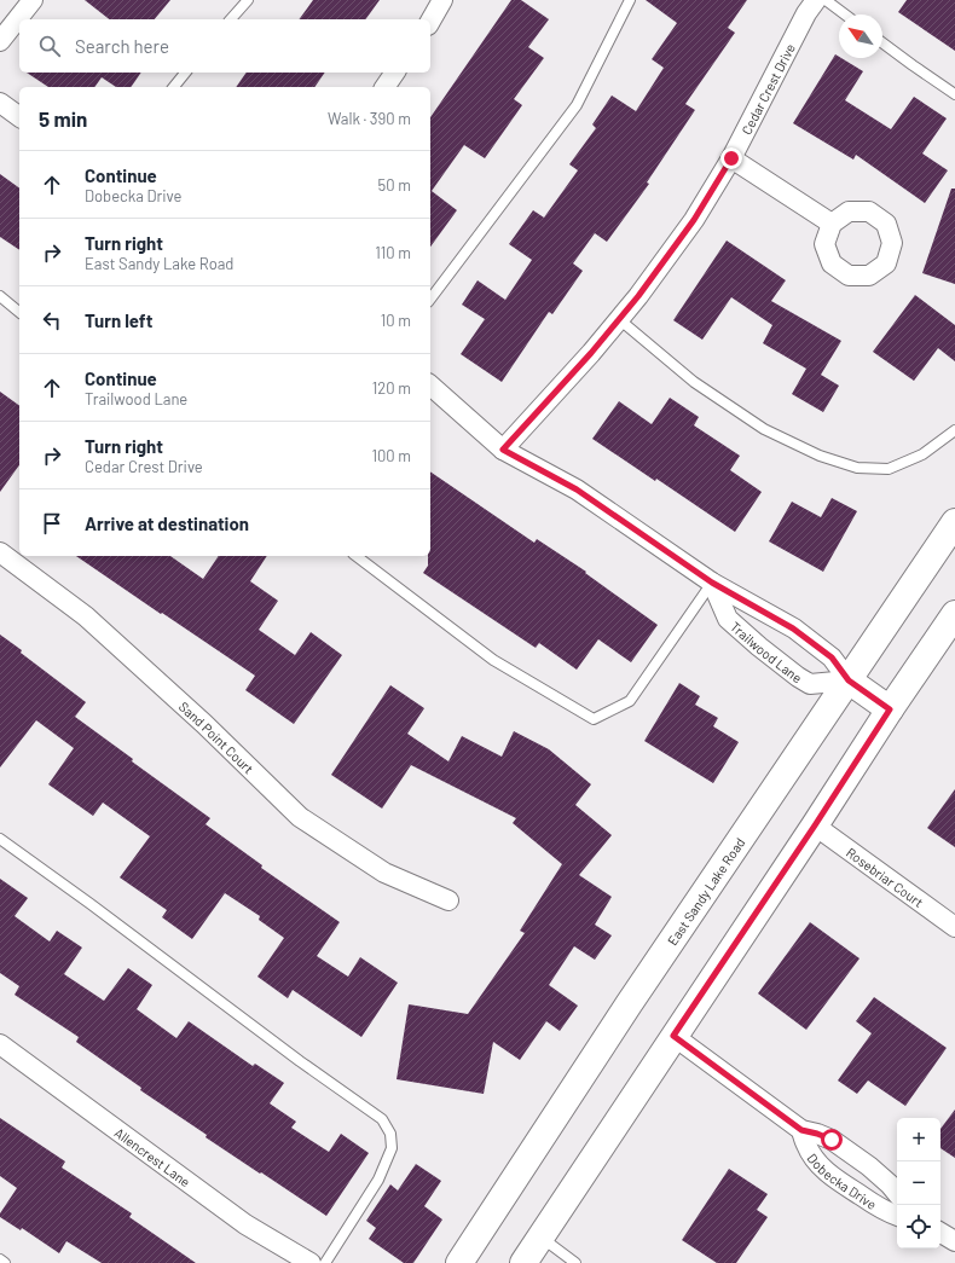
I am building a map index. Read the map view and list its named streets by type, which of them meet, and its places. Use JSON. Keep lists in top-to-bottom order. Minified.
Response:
{"streets":{"main road":["East Sandy Lake Road"],"street":["Cedar Crest Drive","Trailwood Lane","Sand Point Court","Rosebriar Court","Allencrest Lane","Dobecka Drive"]},"crossings":[["Cedar Crest Drive","Trailwood Lane"],["Trailwood Lane","East Sandy Lake Road"]],"north":"top left","page":{"search":"Search here","heading":["5 min","Walk · 390 m"],"list":[["Continue","Dobecka Drive","50 m"],["Turn right","East Sandy Lake Road","110 m"],["Turn left","10 m"],["Continue","Trailwood Lane","120 m"],["Turn right","Cedar Crest Drive","100 m"],"Arrive at destination"],"map_buttons":["+","−"]}}
